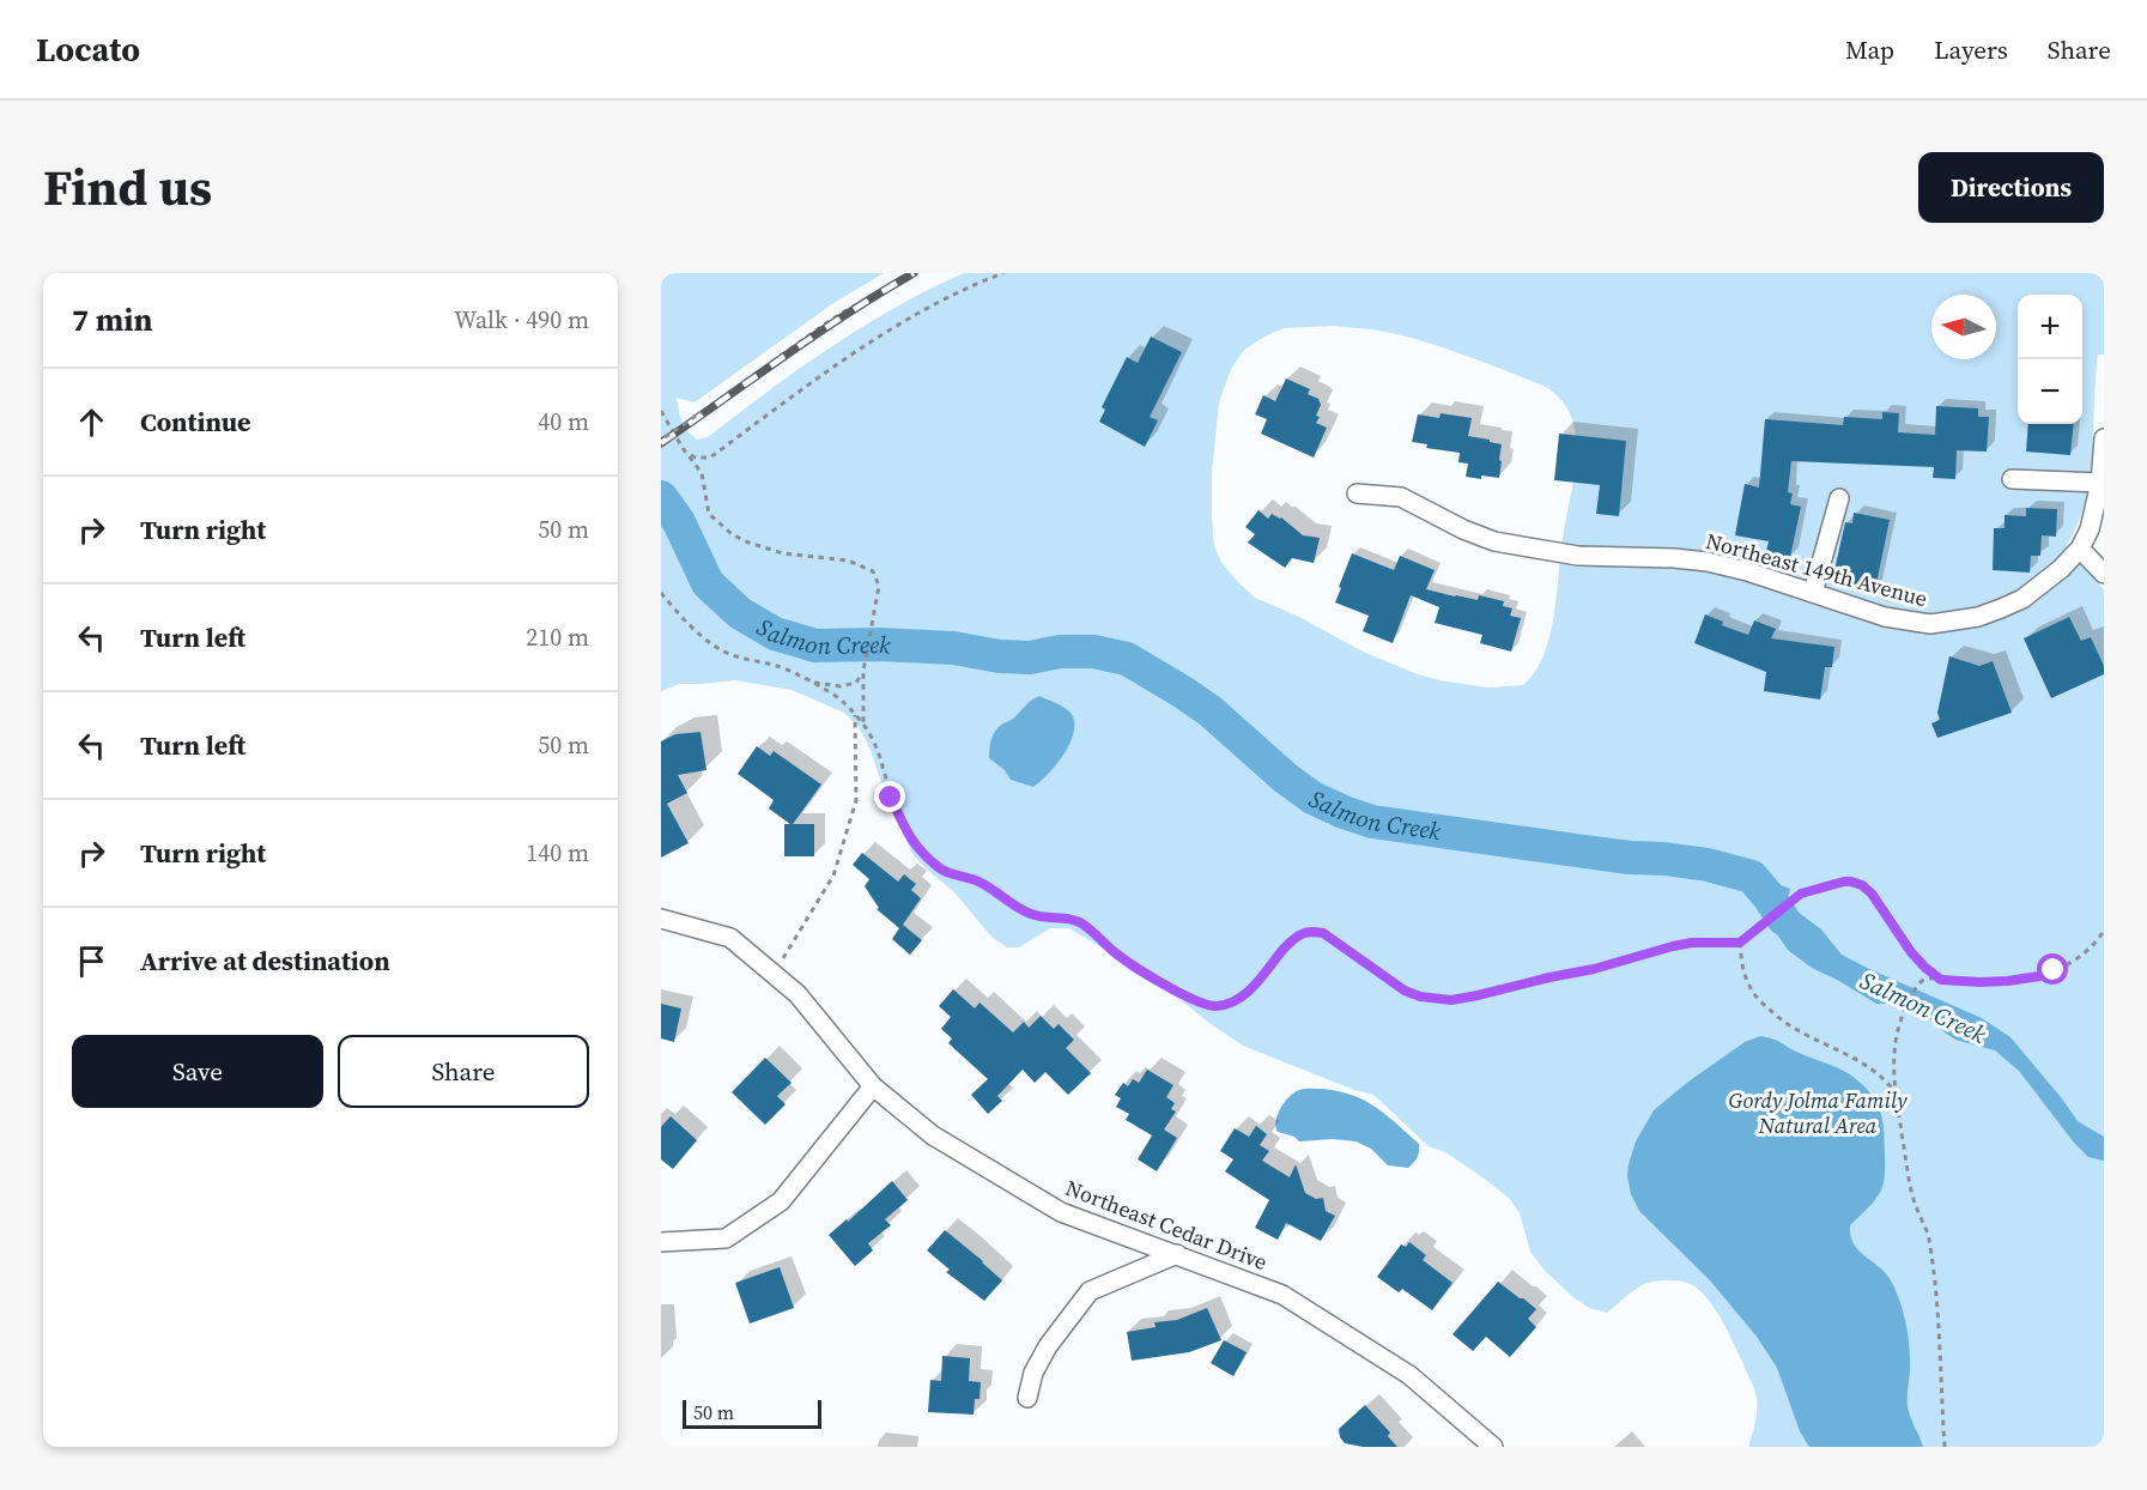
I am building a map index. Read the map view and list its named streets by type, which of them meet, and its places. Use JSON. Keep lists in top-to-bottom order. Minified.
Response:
{"streets":{"street":["Northeast 149th Avenue","Northeast Cedar Drive"]},"water":["Salmon Creek"],"parks":["Gordy Jolma Family Natural Area"],"scale_bar":"50 m","north":"left","page":{"header":"Locato","nav":["Map","Layers","Share"],"title":"Find us","buttons":["Directions",["Save","Share"]],"heading":["7 min","Walk · 490 m"],"map_buttons":["+","−"],"list":[["Continue","40 m"],["Turn right","50 m"],["Turn left","210 m"],["Turn left","50 m"],["Turn right","140 m"],"Arrive at destination"],"scale":"50 m"}}
